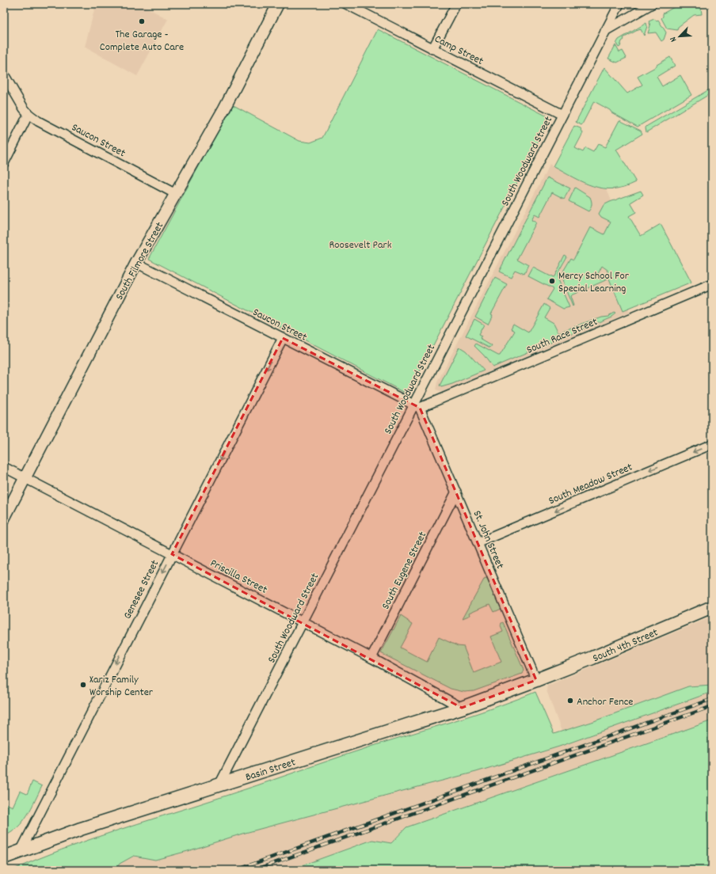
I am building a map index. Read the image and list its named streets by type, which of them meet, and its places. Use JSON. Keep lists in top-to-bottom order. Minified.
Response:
{"streets":{"main road":["South 4th Street","Basin Street"],"street":["Camp Street","Saucon Street","South Woodward Street","South Filmore Street","South Race Street","South Meadow Street","St. John Street","South Eugene Street","Priscilla Street","Genesee Street"]},"crossings":[["Camp Street","South Woodward Street"],["Saucon Street","South Woodward Street"],["Saucon Street","South Filmore Street"],["Saucon Street","South Race Street"],["Saucon Street","St. John Street"],["Saucon Street","Genesee Street"],["South Woodward Street","South Race Street"],["South Woodward Street","St. John Street"],["South Woodward Street","Priscilla Street"],["South Woodward Street","Basin Street"],["South Filmore Street","Priscilla Street"],["South Race Street","St. John Street"],["South Meadow Street","St. John Street"],["St. John Street","South Eugene Street"],["St. John Street","South 4th Street"],["St. John Street","Basin Street"],["South Eugene Street","Priscilla Street"],["Priscilla Street","Genesee Street"],["Priscilla Street","Basin Street"],["Genesee Street","Basin Street"],["South 4th Street","Basin Street"]],"one_way":["South Meadow Street","Genesee Street"],"parks":["Roosevelt Park"],"places":["The Garage - Complete Auto Care","Mercy School For Special Learning","Xariz Family Worship Center","Anchor Fence"],"north":"bottom left"}
